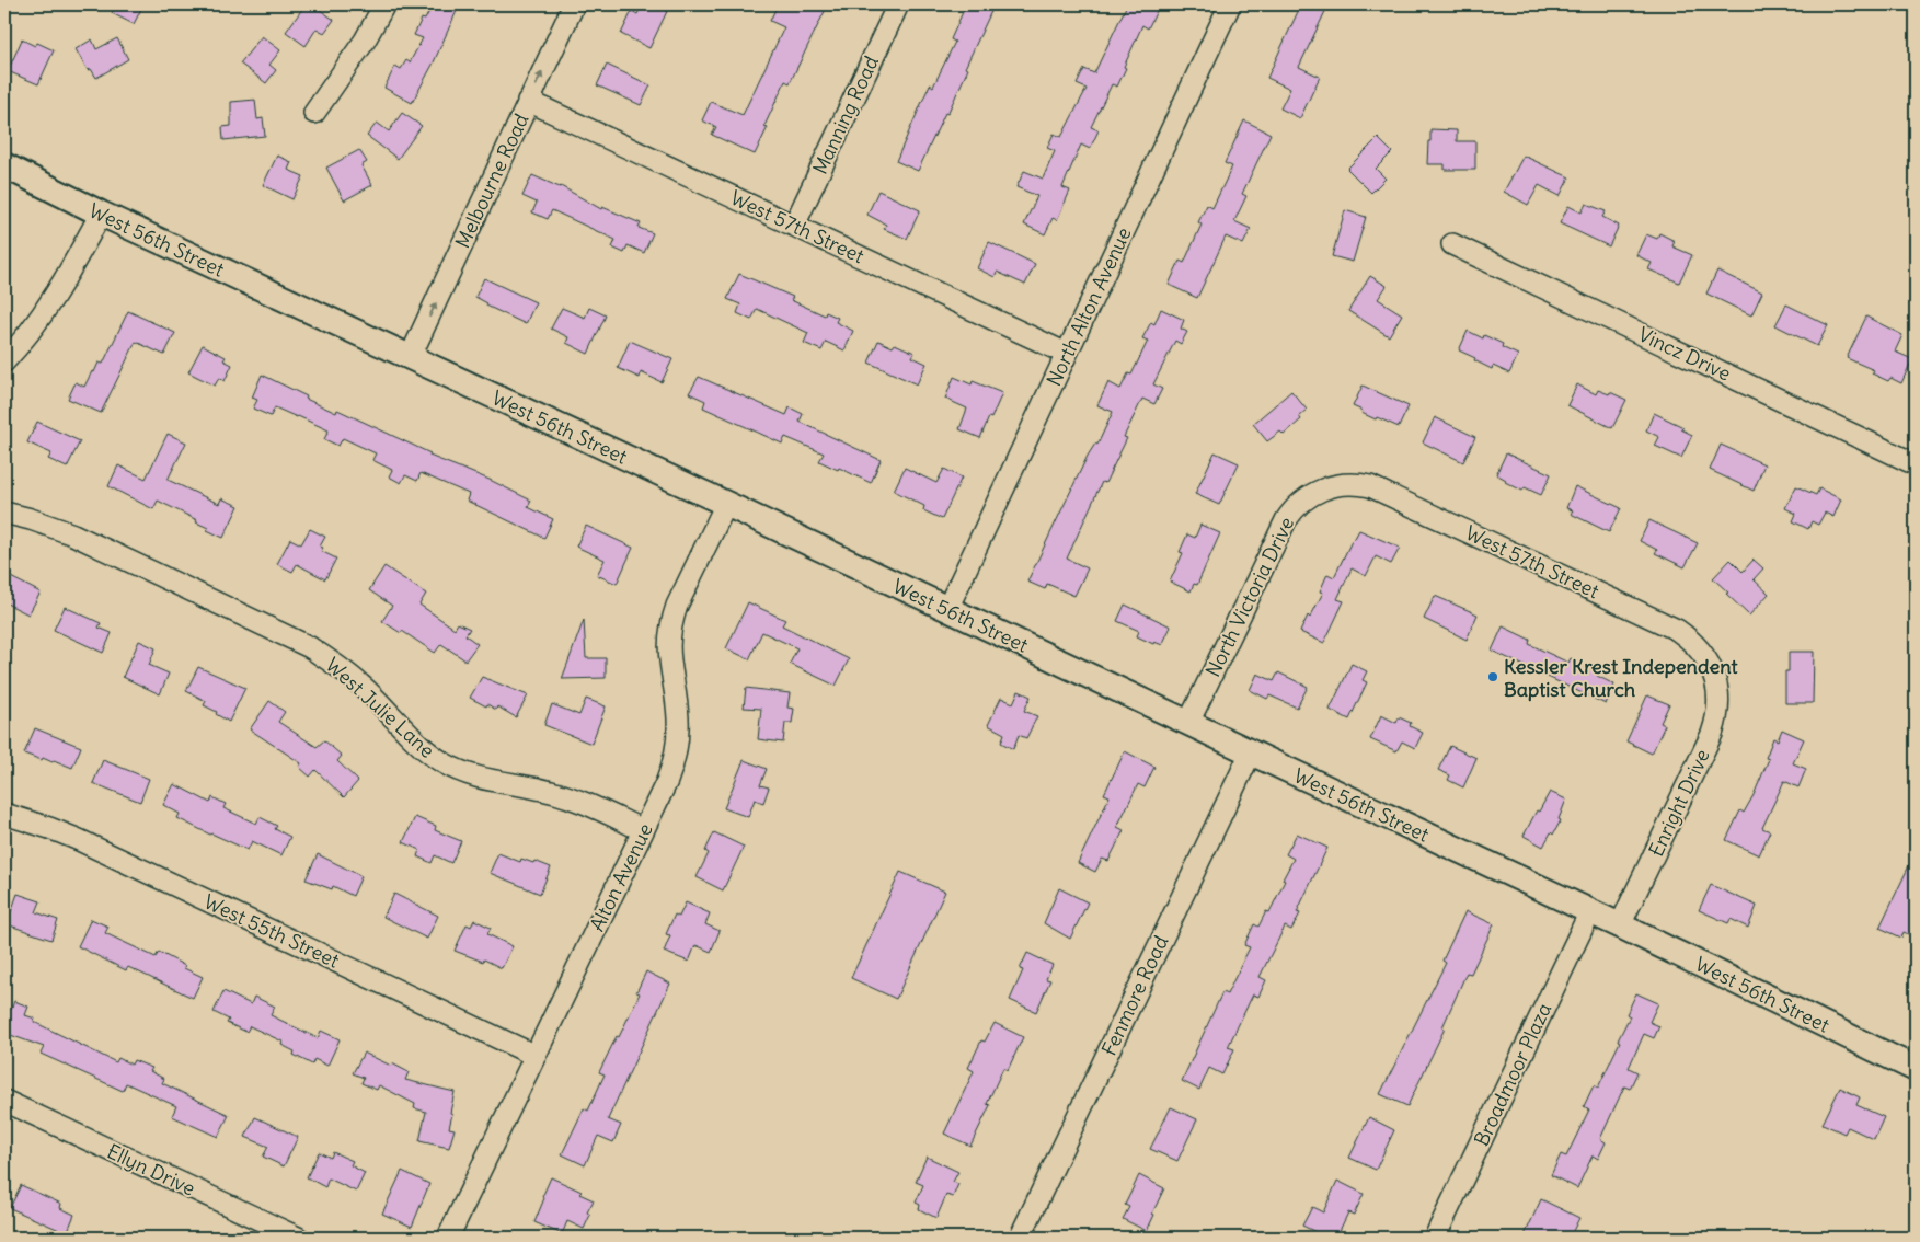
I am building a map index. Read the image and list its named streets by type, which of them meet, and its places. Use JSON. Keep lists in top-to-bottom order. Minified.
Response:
{"streets":{"main road":["West 56th Street"],"street":["Manning Road","Melbourne Road","West 57th Street","North Alton Avenue","Vincz Drive","North Victoria Drive","West Julie Lane","Enright Drive","Alton Avenue","West 55th Street","Fenmore Road","Broadmoor Plaza","Ellyn Drive"]},"crossings":[["Manning Road","West 57th Street"],["Melbourne Road","West 57th Street"],["Melbourne Road","West 56th Street"],["West 57th Street","North Alton Avenue"],["West 57th Street","North Victoria Drive"],["West 57th Street","Enright Drive"],["West 56th Street","North Alton Avenue"],["West 56th Street","North Victoria Drive"],["West 56th Street","Enright Drive"],["West 56th Street","Alton Avenue"],["West 56th Street","Fenmore Road"],["West 56th Street","Broadmoor Plaza"],["West Julie Lane","Alton Avenue"],["Alton Avenue","West 55th Street"]],"one_way":["Melbourne Road"],"places":["Kessler Krest Independent Baptist Church"]}
